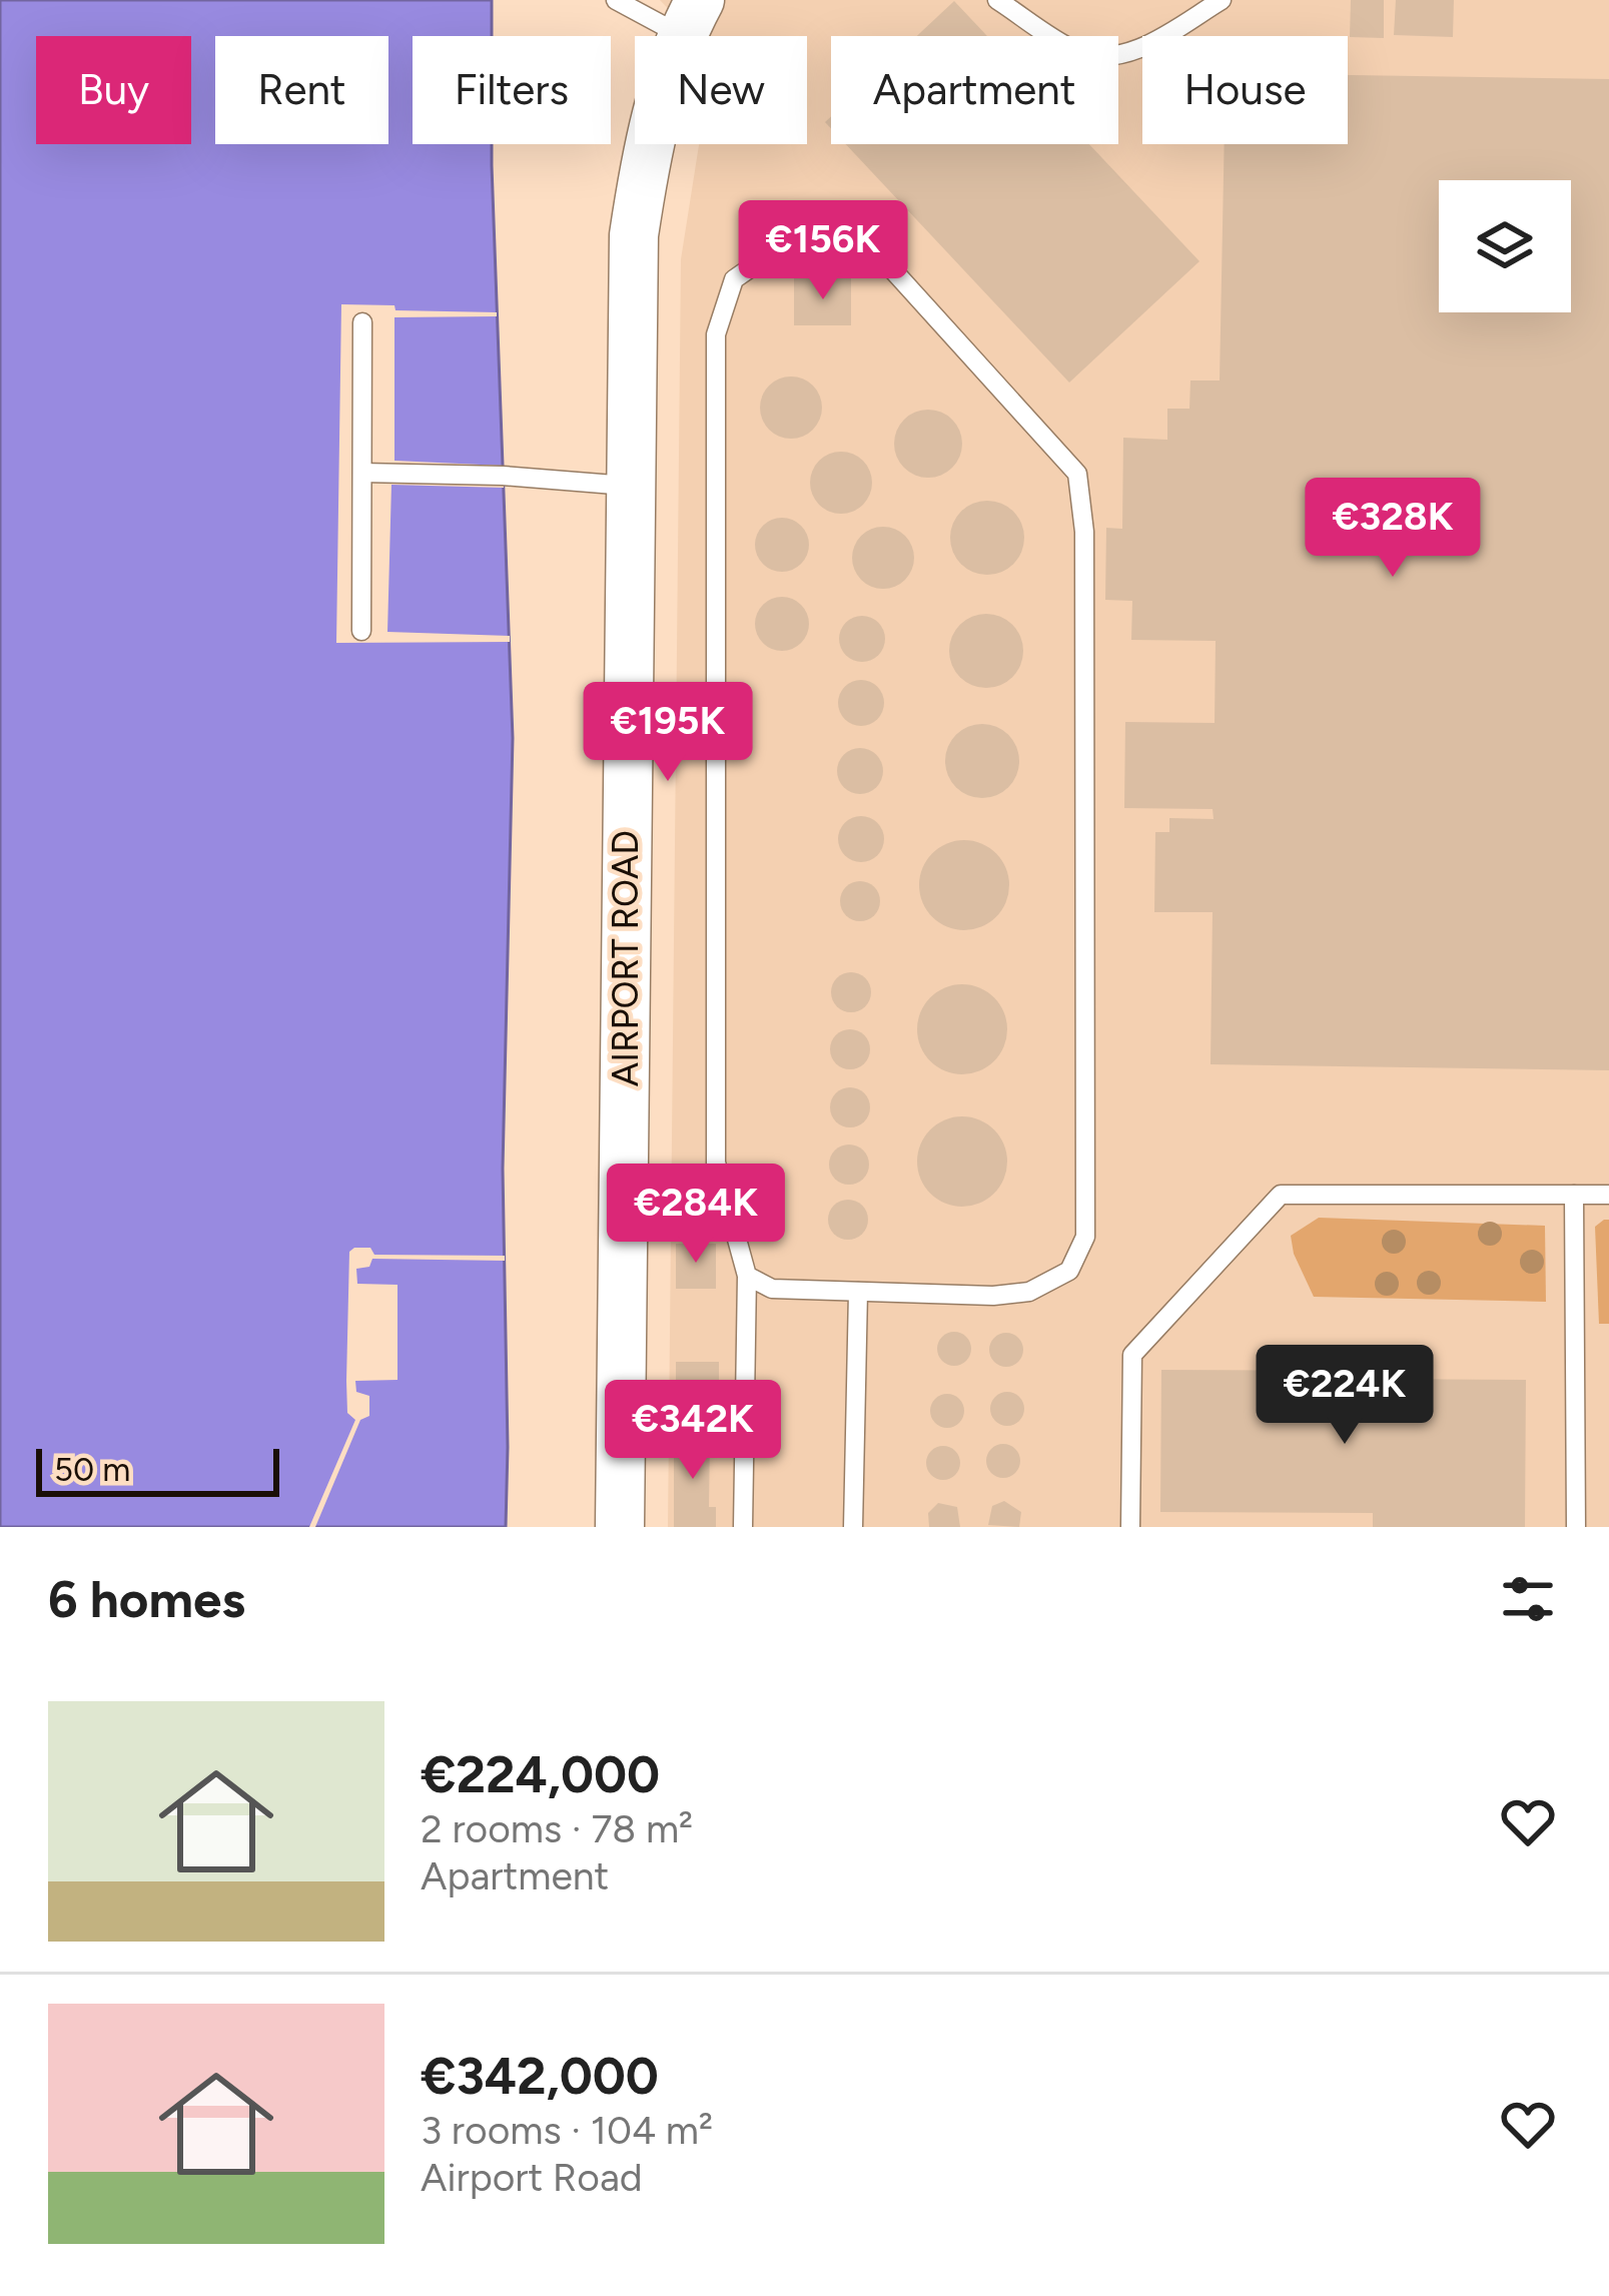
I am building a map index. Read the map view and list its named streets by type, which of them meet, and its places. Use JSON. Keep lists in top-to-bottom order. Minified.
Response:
{"streets":{"street":["AIRPORT ROAD"]},"scale_bar":"50 m","page":{"chip":["Buy","Rent","Filters","New","Apartment","House"],"price":["€156K","€328K","€195K","€284K","€224K","€342K"],"scale":"50 m","heading":"6 homes","list":[{"name":"€224,000","note":"2 rooms · 78 m² · Apartment"},{"name":"€342,000","note":"3 rooms · 104 m² · Airport Road"}]}}
